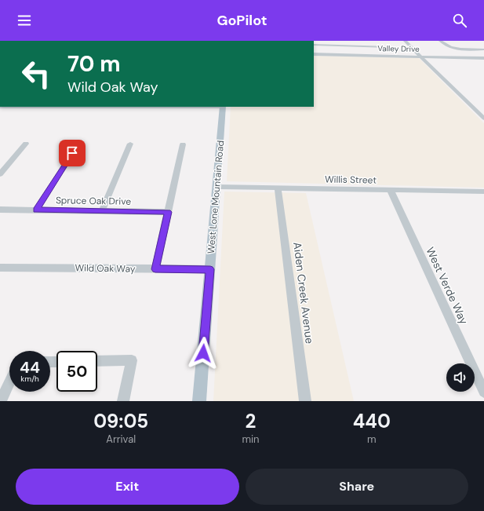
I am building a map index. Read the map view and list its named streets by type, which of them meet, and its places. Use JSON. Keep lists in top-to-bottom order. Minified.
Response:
{"streets":{"main road":["West Lone Mountain Road"],"street":["Valley Drive","Willis Street","Spruce Oak Drive","Wild Oak Way","West Verde Way","Aiden Creek Avenue"]},"crossings":[["Willis Street","West Lone Mountain Road"],["Willis Street","West Verde Way"],["Willis Street","Aiden Creek Avenue"],["West Lone Mountain Road","Wild Oak Way"]],"page":{"header":"GoPilot","turn":["70 m","Wild Oak Way"],"speed":"44 km/h","limit":"50","eta":["09:05","Arrival","2","min","440","m"],"buttons":["Exit","Share"]}}
